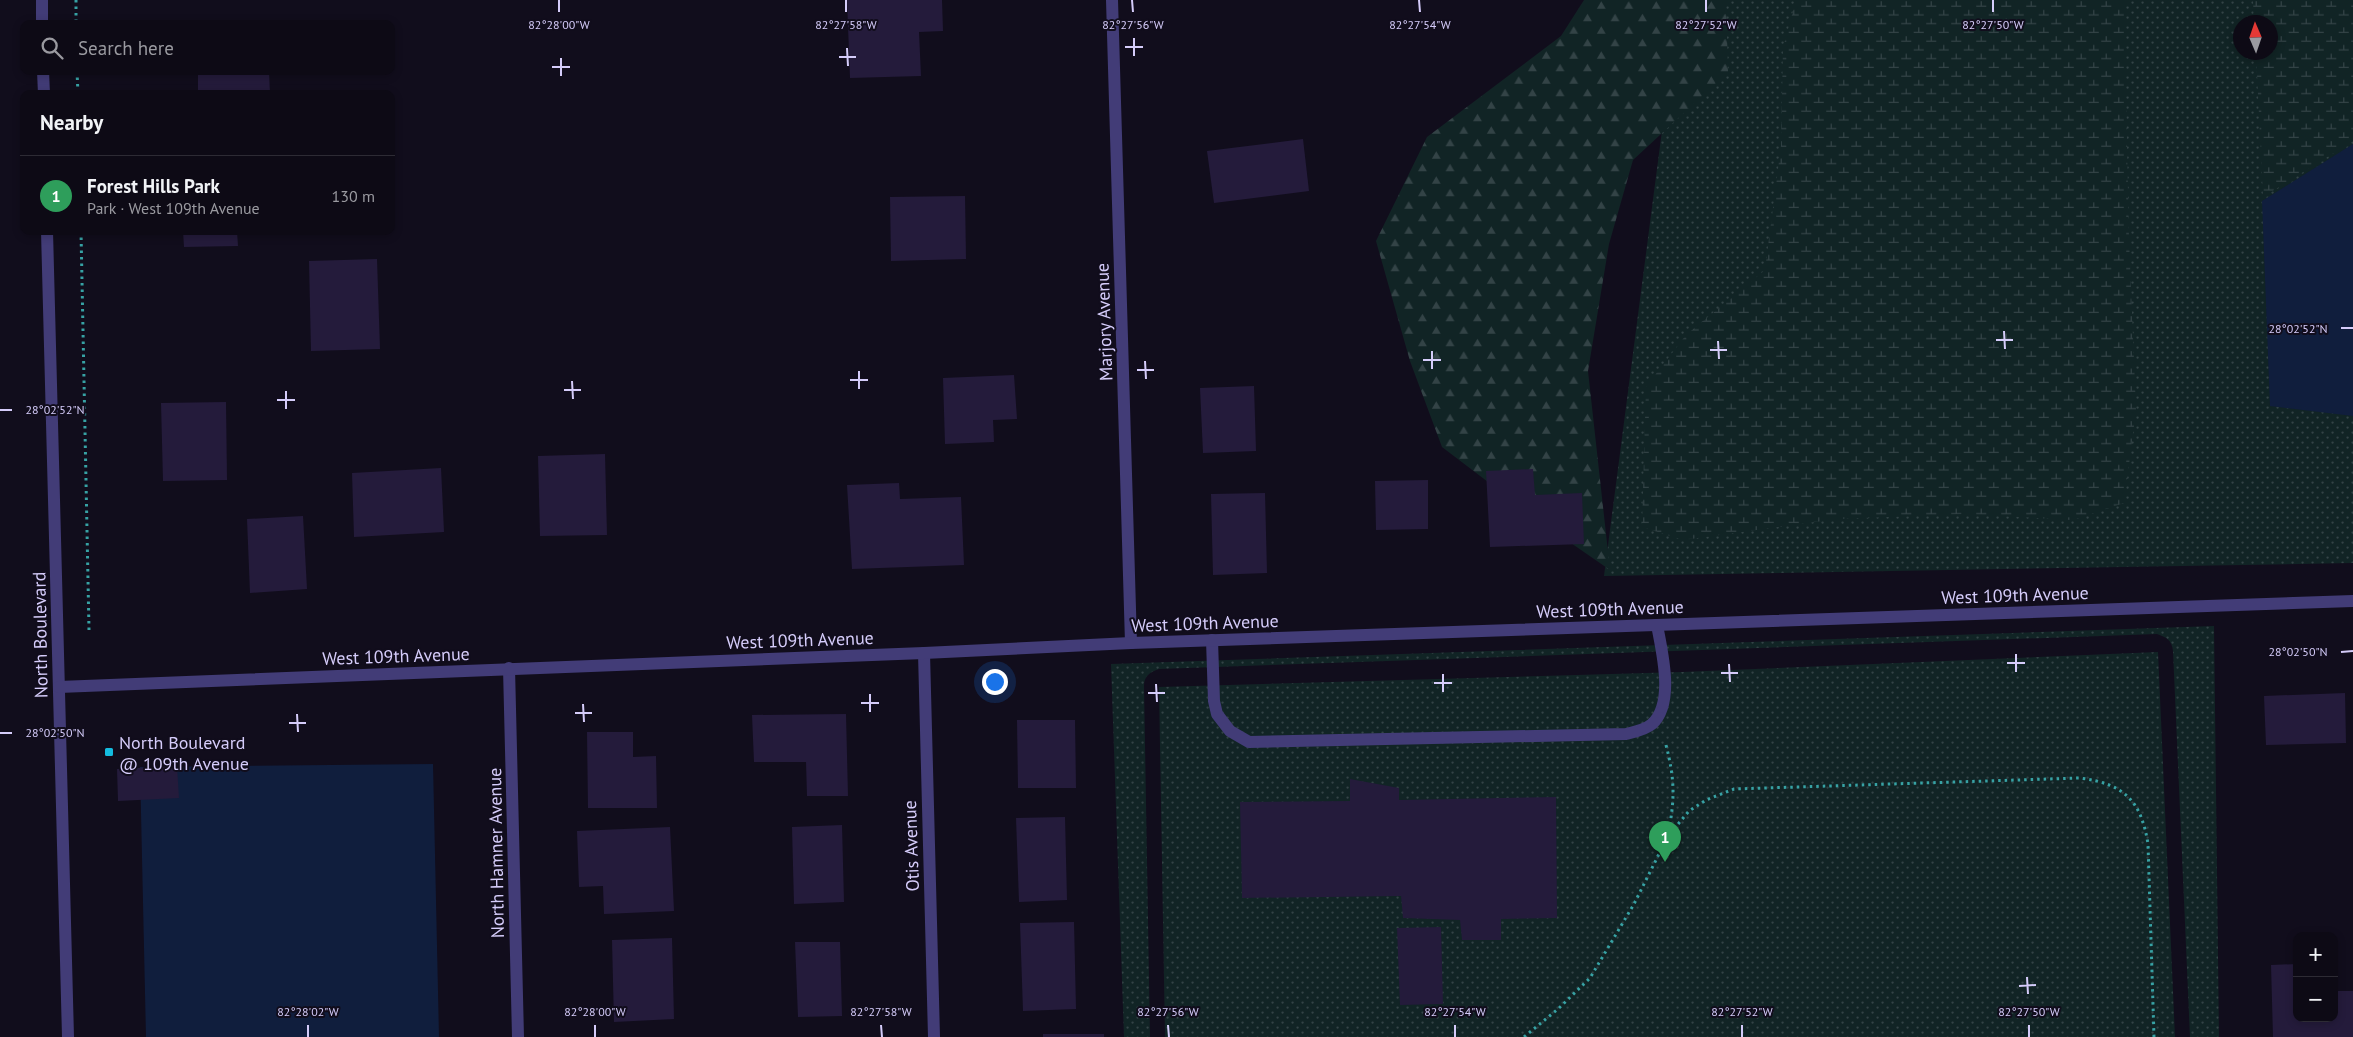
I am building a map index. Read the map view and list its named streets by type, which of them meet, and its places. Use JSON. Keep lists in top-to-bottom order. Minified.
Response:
{"streets":{"street":["Marjory Avenue","West 109th Avenue","North Boulevard","Otis Avenue","North Hamner Avenue"]},"crossings":[["Marjory Avenue","West 109th Avenue"],["West 109th Avenue","North Boulevard"],["West 109th Avenue","Otis Avenue"],["West 109th Avenue","North Hamner Avenue"]],"places":{"transit":["North Boulevard @ 109th Avenue"]},"north":"top","page":{"search":"Search here","heading":"Nearby","list":[{"mark":"1","name":"Forest Hills Park","note":"Park · West 109th Avenue","value":"130 m"}],"pins":"1","map_buttons":["+","−"]},"coordinates":["82°28'00\"W","82°27'58\"W","82°27'56\"W","82°27'54\"W","82°27'52\"W","82°27'50\"W","28°02'52\"N","28°02'50\"N","82°28'02\"W"]}
